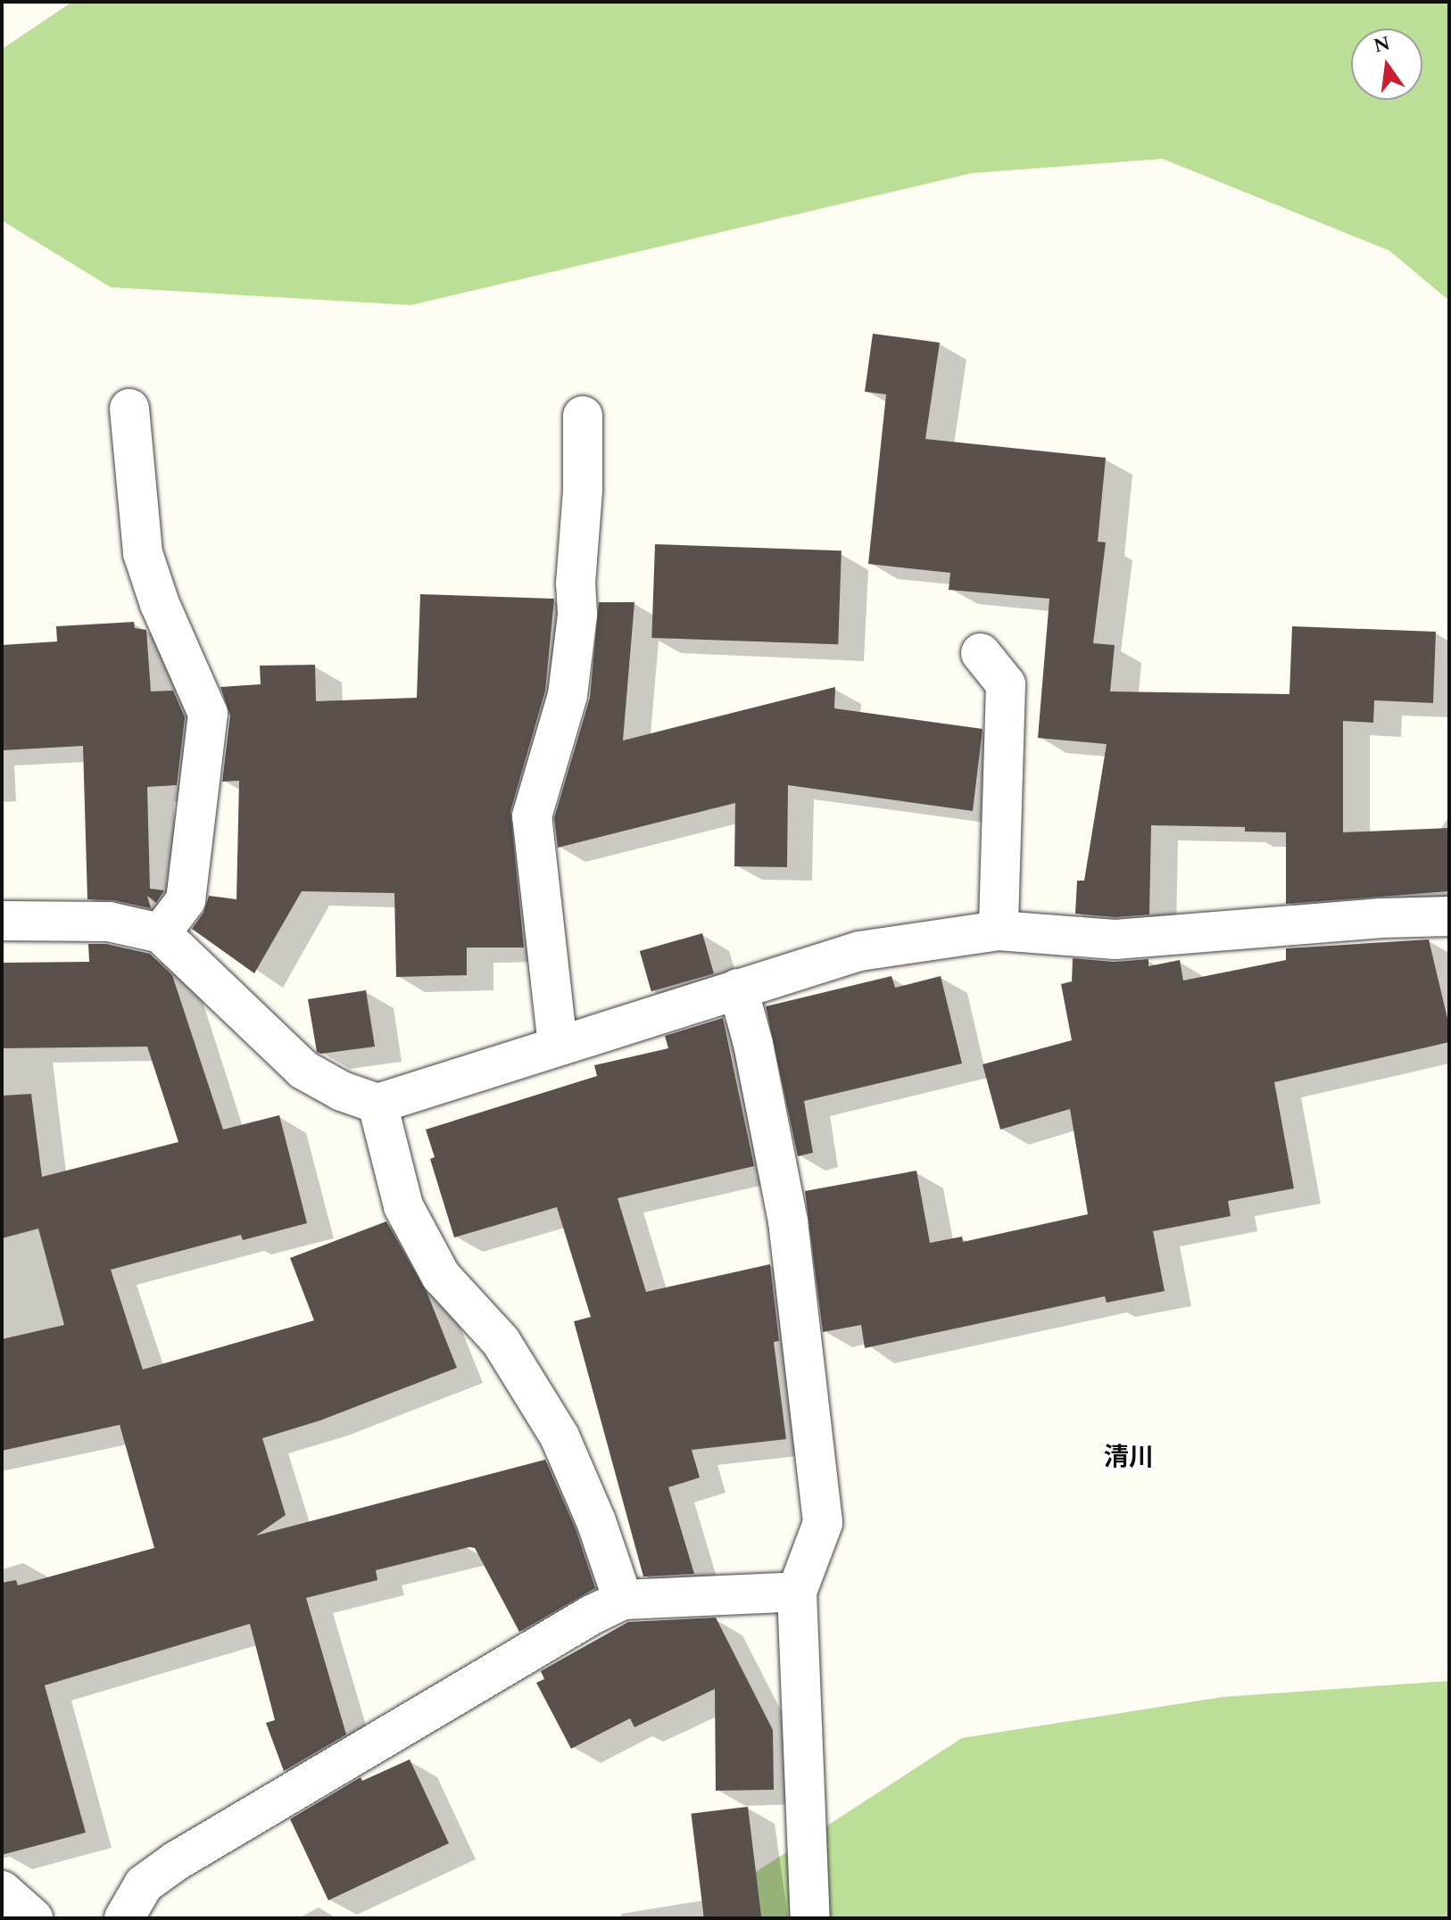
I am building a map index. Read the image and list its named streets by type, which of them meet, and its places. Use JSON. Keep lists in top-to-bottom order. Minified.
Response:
{"districts":["清川"],"north":"top"}
